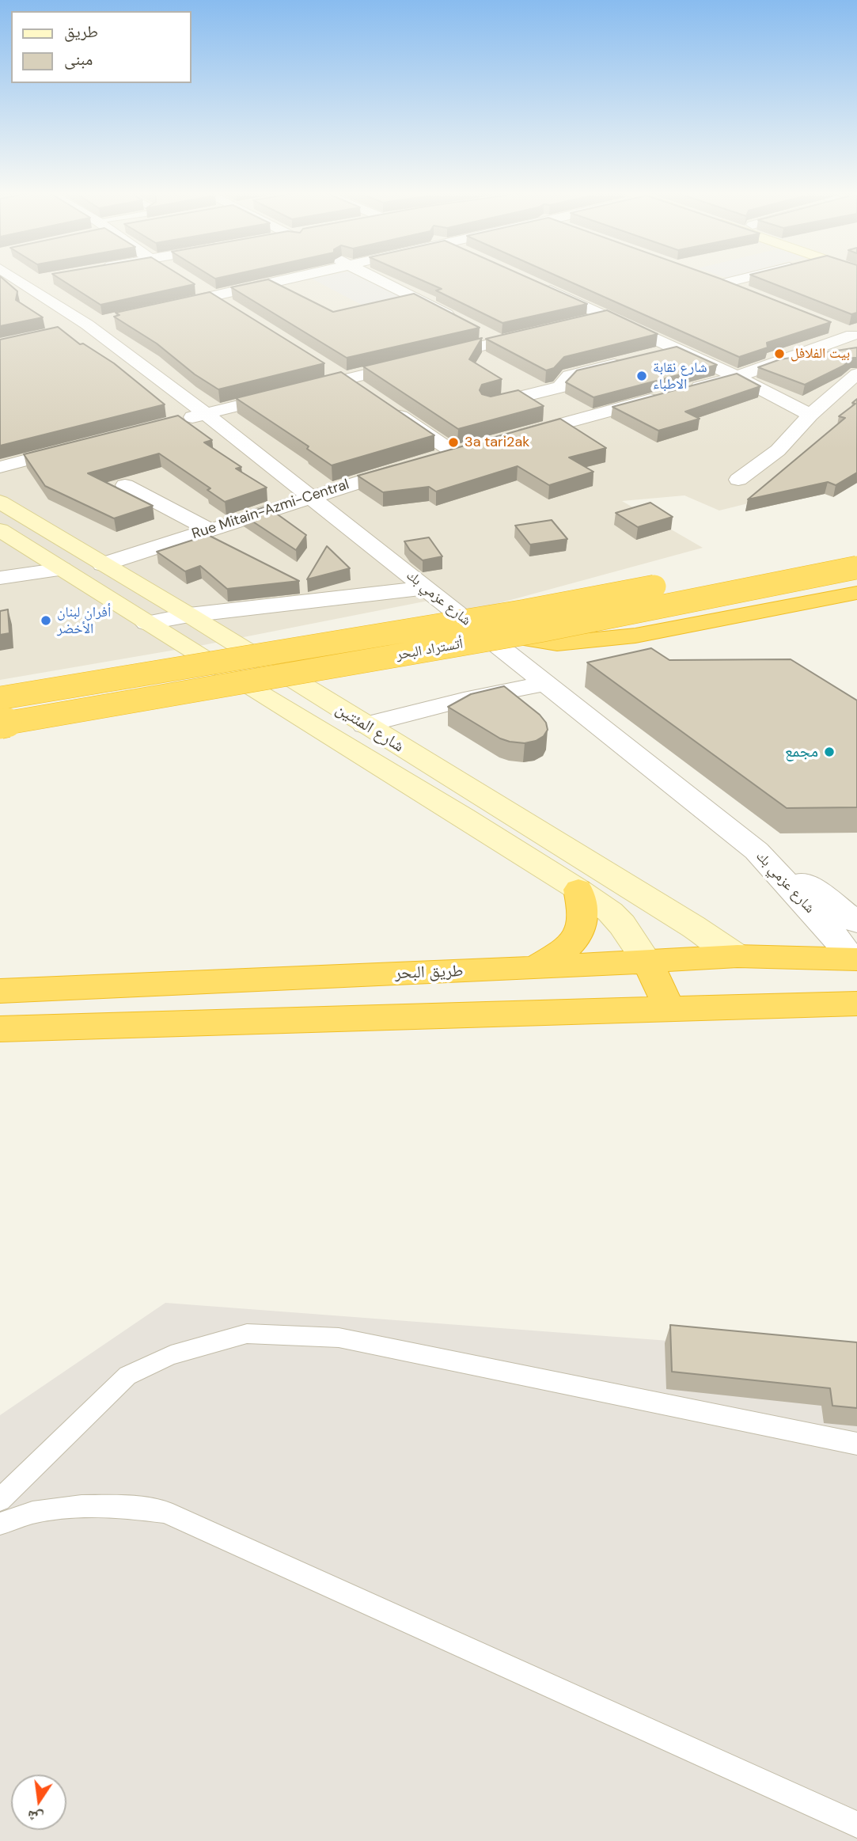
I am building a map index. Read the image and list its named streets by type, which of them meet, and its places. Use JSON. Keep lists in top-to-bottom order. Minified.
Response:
{"streets":{"highway":["أتستراد البحر","طريق البحر"],"street":["Rue Mitain-Azmi-Central","شارع عزمي بك","شارع المئتين"]},"crossings":[["Rue Mitain-Azmi-Central","شارع عزمي بك"],["Rue Mitain-Azmi-Central","شارع المئتين"],["شارع عزمي بك","طريق البحر"],["شارع المئتين","طريق البحر"]],"places":["بيت الفلافل","شارع نقابة الاطباء","3a tari2ak","أفران لبنان الأخضر","مجمع"],"legend":["طريق","مبنى"],"north":"bottom"}
